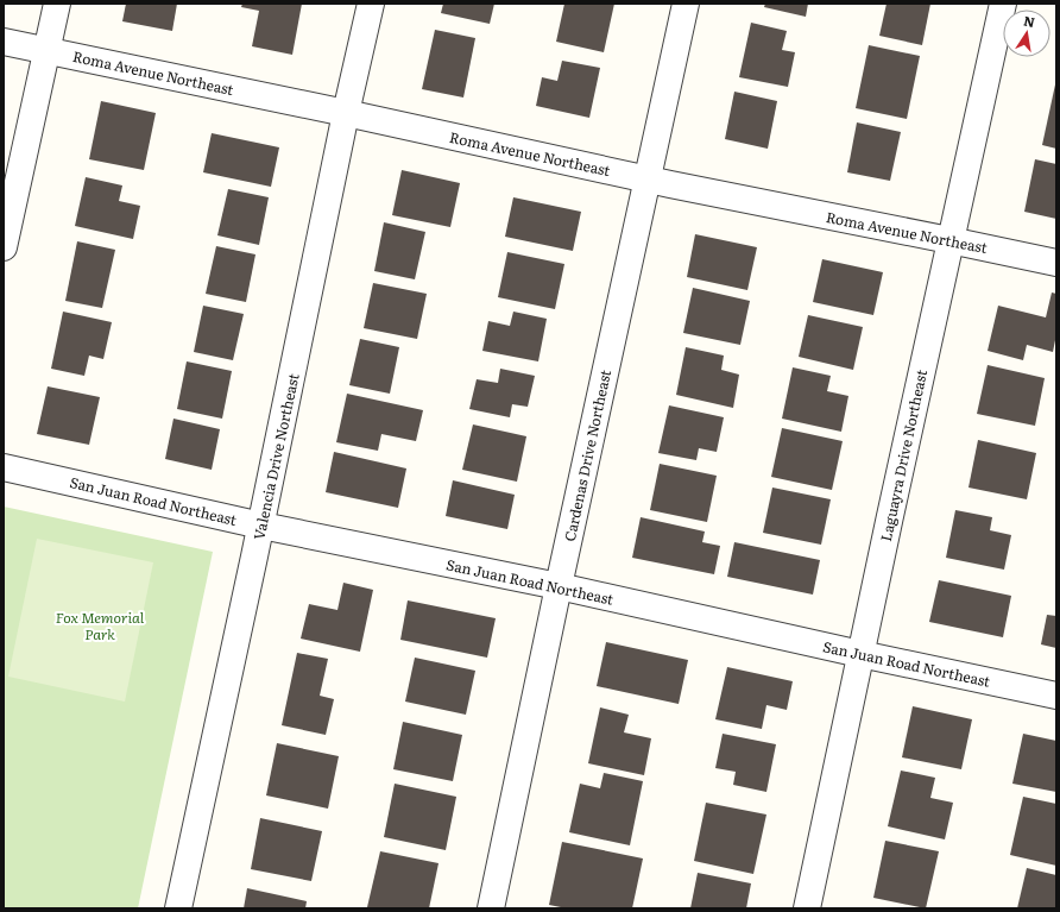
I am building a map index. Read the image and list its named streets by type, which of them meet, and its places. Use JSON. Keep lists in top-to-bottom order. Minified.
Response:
{"streets":{"street":["Roma Avenue Northeast","Cardenas Drive Northeast","Laguayra Drive Northeast","Valencia Drive Northeast","San Juan Road Northeast"]},"crossings":[["Roma Avenue Northeast","Cardenas Drive Northeast"],["Roma Avenue Northeast","Laguayra Drive Northeast"],["Roma Avenue Northeast","Valencia Drive Northeast"],["Cardenas Drive Northeast","San Juan Road Northeast"],["Laguayra Drive Northeast","San Juan Road Northeast"],["Valencia Drive Northeast","San Juan Road Northeast"]],"parks":["Fox Memorial Park"],"north":"top"}
